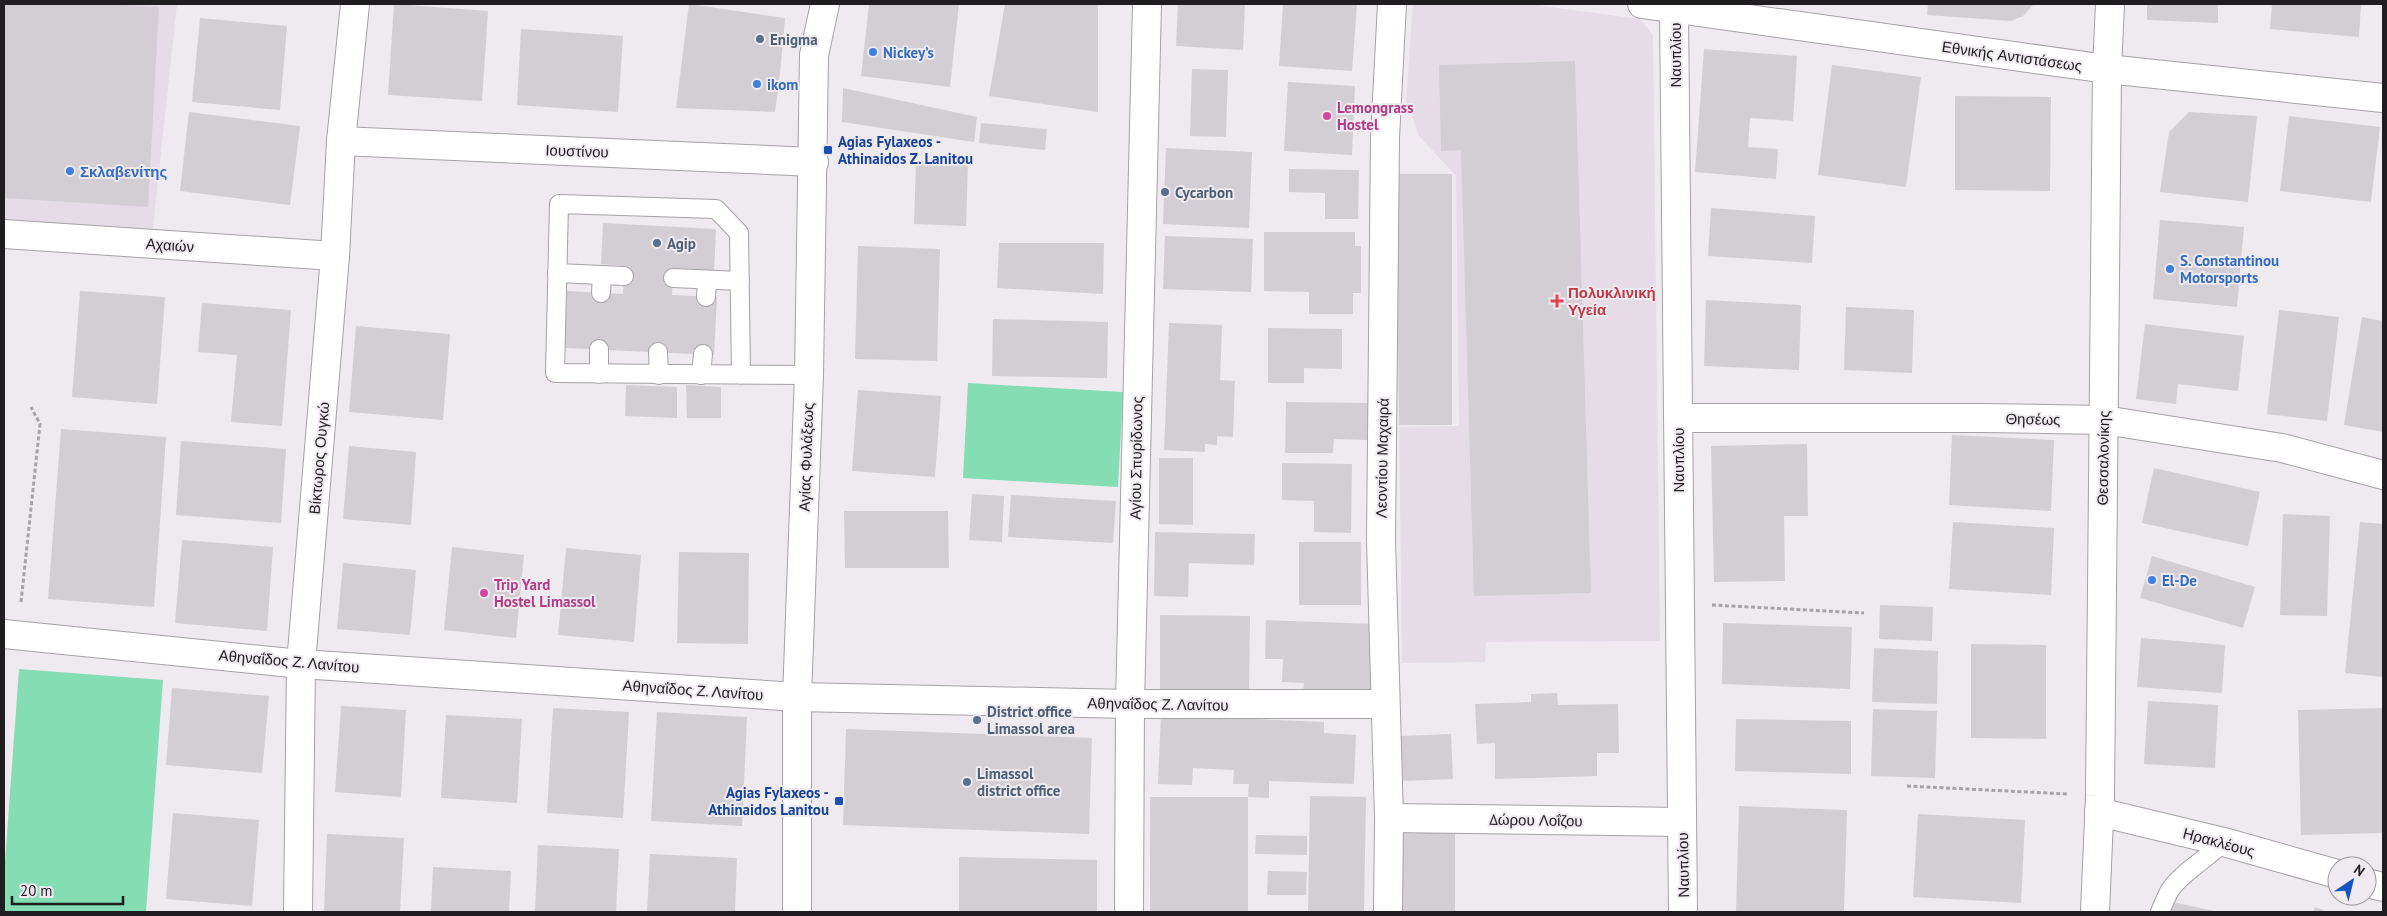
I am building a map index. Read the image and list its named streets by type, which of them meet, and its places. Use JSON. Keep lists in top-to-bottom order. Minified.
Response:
{"streets":{"street":["Ναυπλίου","Εθνικής Αντιστάσεως","Ιουστίνου","Αχαιών","Θησέως","Αγίας Φυλάξεως","Βίκτωρος Ουγκώ","Αγίου Σπυρίδωνος","Λεοντίου Μαχαιρά","Θεσσαλονίκης","Αθηναΐδος Ζ. Λανίτου","Δώρου Λοΐζου","Ηρακλέους"]},"crossings":[["Ναυπλίου","Εθνικής Αντιστάσεως"],["Ναυπλίου","Θησέως"],["Ναυπλίου","Δώρου Λοΐζου"],["Εθνικής Αντιστάσεως","Θεσσαλονίκης"],["Ιουστίνου","Αγίας Φυλάξεως"],["Ιουστίνου","Βίκτωρος Ουγκώ"],["Αχαιών","Βίκτωρος Ουγκώ"],["Θησέως","Θεσσαλονίκης"],["Αγίας Φυλάξεως","Αθηναΐδος Ζ. Λανίτου"],["Βίκτωρος Ουγκώ","Αθηναΐδος Ζ. Λανίτου"],["Αγίου Σπυρίδωνος","Αθηναΐδος Ζ. Λανίτου"],["Λεοντίου Μαχαιρά","Αθηναΐδος Ζ. Λανίτου"],["Λεοντίου Μαχαιρά","Δώρου Λοΐζου"],["Θεσσαλονίκης","Ηρακλέους"]],"places":{"other":["Enigma","Nickey’s","ikom","Lemongrass Hostel","Σκλαβενίτης","Cycarbon","Agip","S. Constantinou Motorsports","El-De","Trip Yard Hostel Limassol","District office Limassol area","Limassol district office"],"transit":["Agias Fylaxeos - Athinaidos Z. Lanitou","Agias Fylaxeos - Athinaidos Lanitou"],"health":["Πολυκλινική Υγεία"]},"scale_bar":"20 m","north":"top right"}
